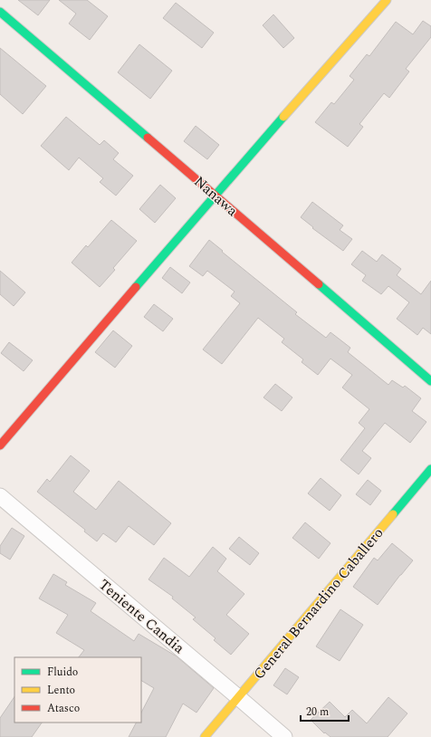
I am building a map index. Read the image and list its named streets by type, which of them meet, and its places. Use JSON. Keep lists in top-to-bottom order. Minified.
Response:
{"streets":{"street":["Nanawa","General Bernardino Caballero","Teniente Candia"]},"crossings":[["General Bernardino Caballero","Teniente Candia"]],"legend":["Fluido","Lento","Atasco"],"scale_bar":"20 m"}
